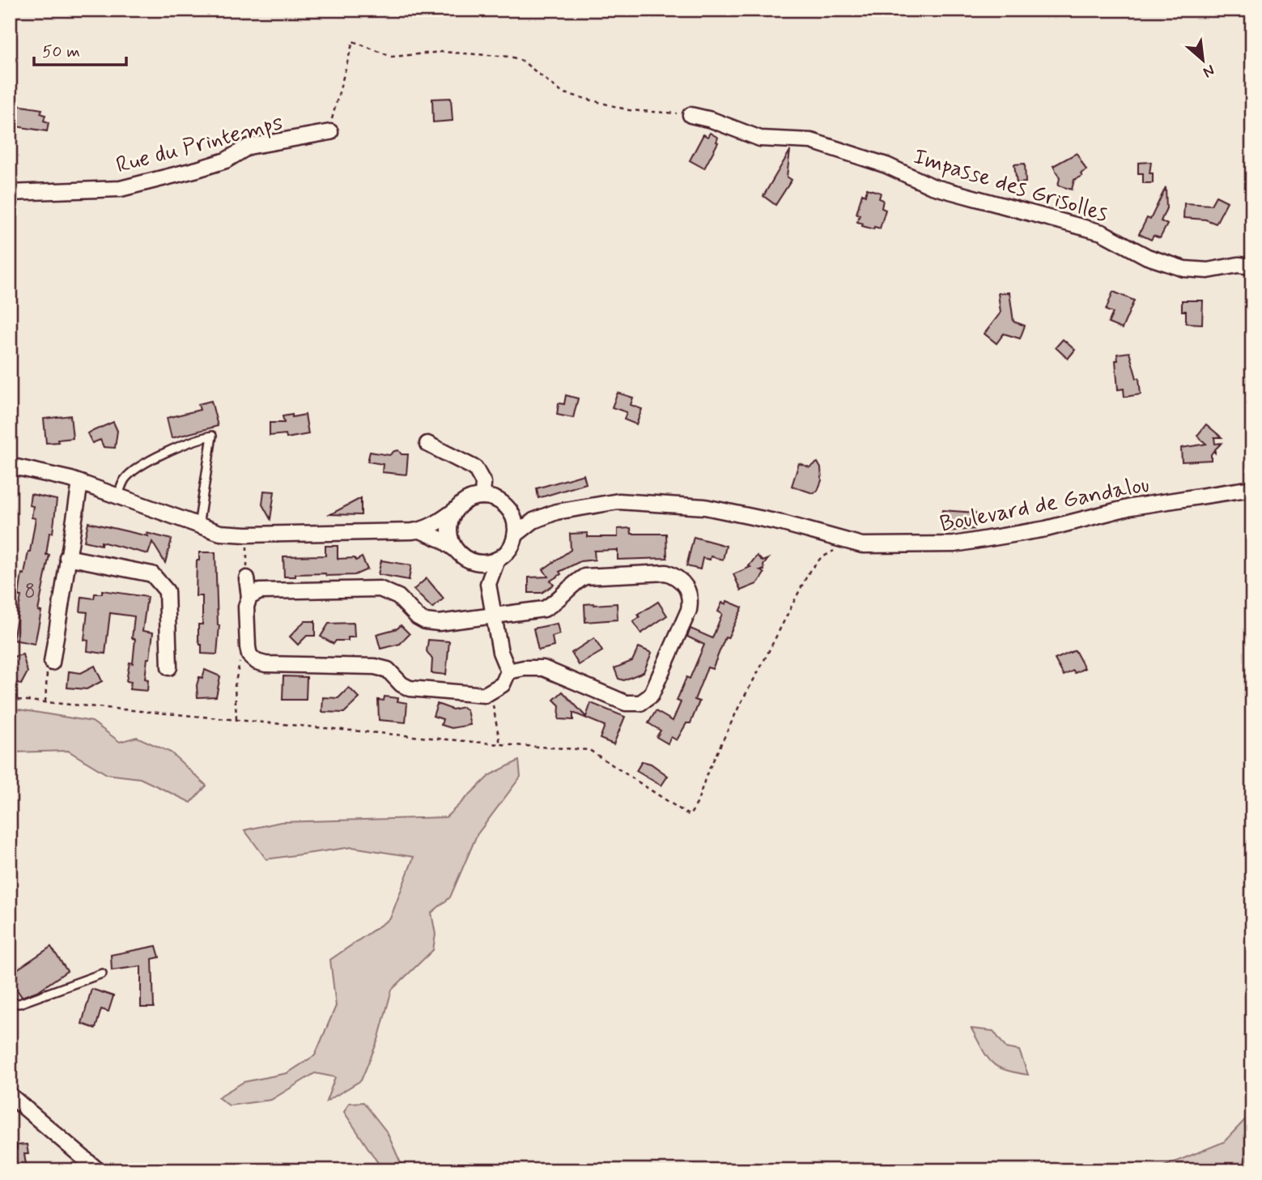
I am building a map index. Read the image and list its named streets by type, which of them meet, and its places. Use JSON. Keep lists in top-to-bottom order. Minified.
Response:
{"streets":{"street":["Rue du Printemps","Impasse des Grisolles","Boulevard de Gandalou"]},"house_numbers":["8"],"scale_bar":"50 m","north":"bottom right"}
